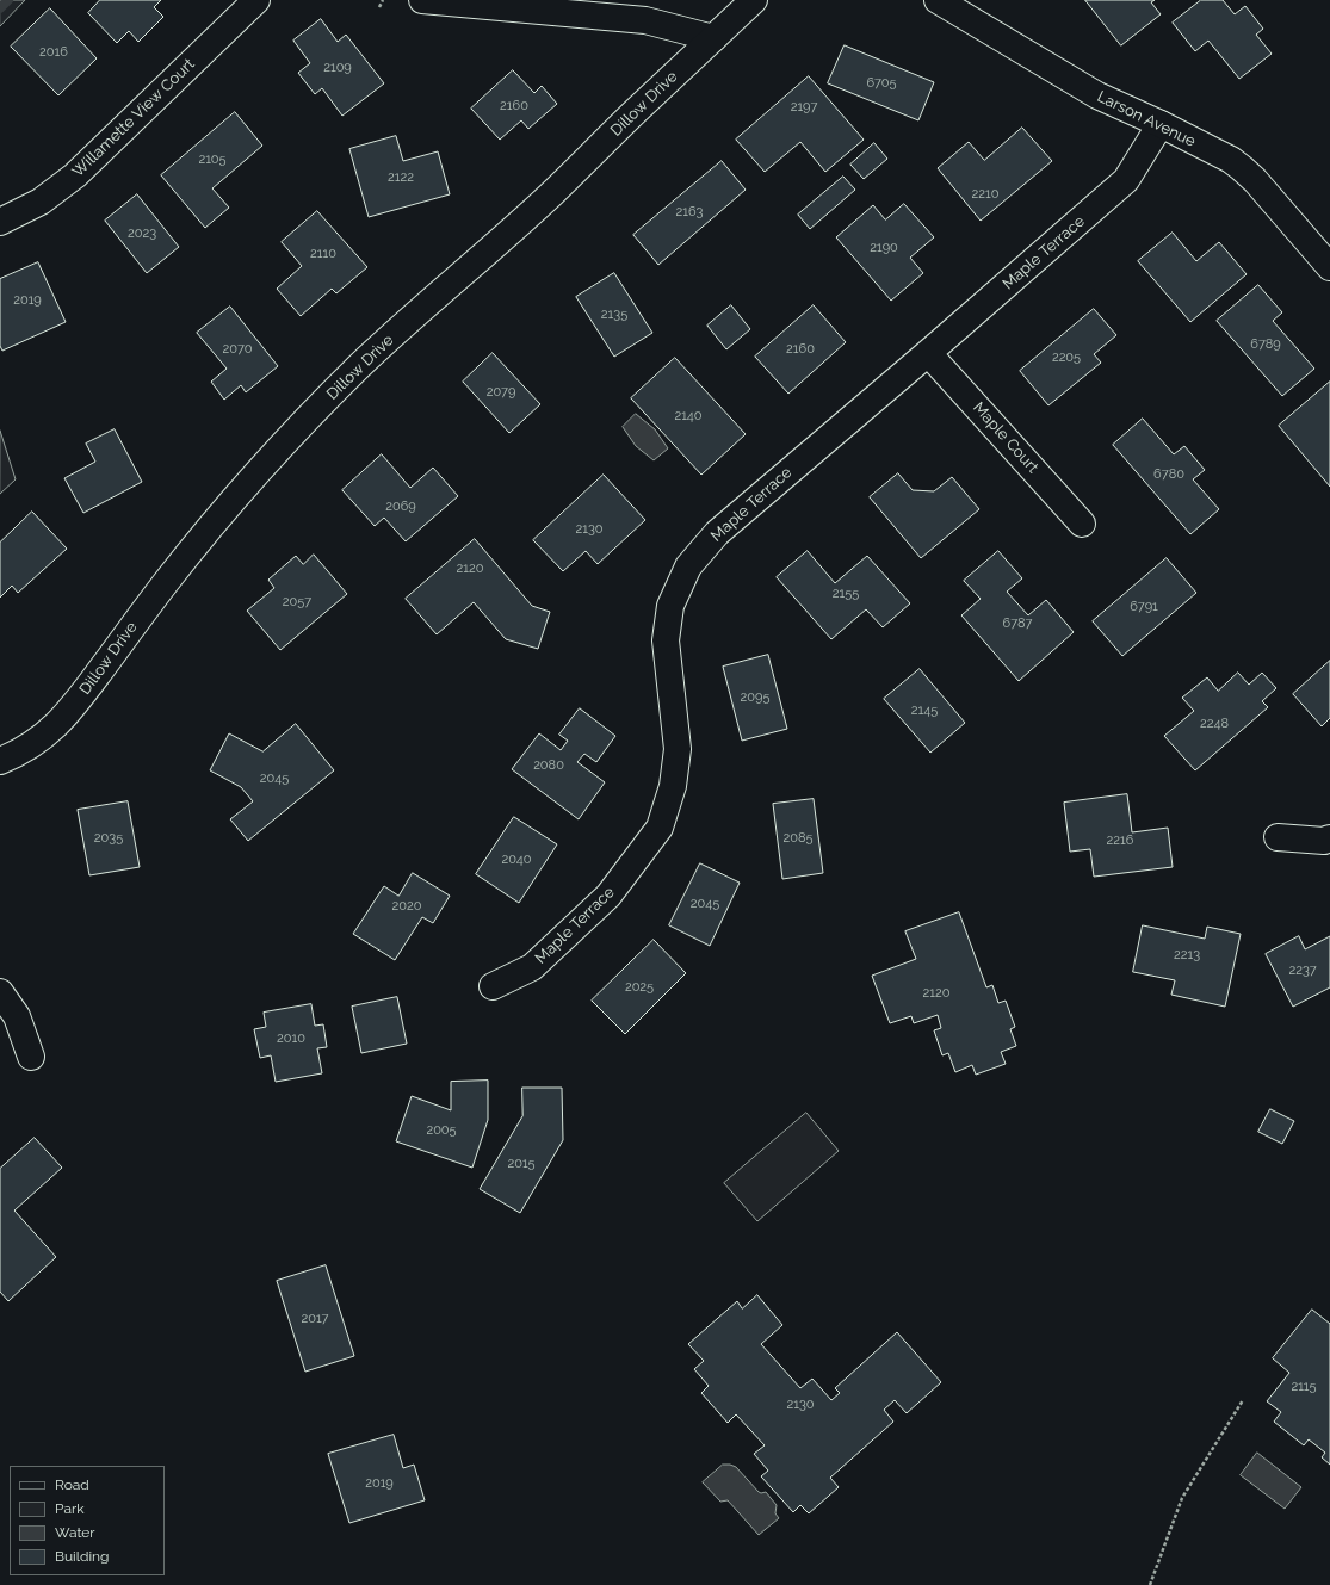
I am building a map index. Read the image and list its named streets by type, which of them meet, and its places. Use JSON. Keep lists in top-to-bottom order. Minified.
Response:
{"streets":{"street":["Dillow Drive","Willamette View Court","Larson Avenue","Maple Terrace","Maple Court"]},"crossings":[["Larson Avenue","Maple Terrace"],["Maple Terrace","Maple Court"]],"house_numbers":["2016","2109","6705","2160","2197","2105","2122","2210","2163","2023","2190","2110","2019","2135","6789","2070","2160","2205","2079","2140","6780","2069","2130","2120","2155","2057","6791","6787","2095","2145","2248","2080","2045","2035","2085","2216","2040","2045","2020","2213","2237","2025","2120","2010","2005","2015","2017","2115","2130","2019"],"legend":["Road","Park","Water","Building"]}
